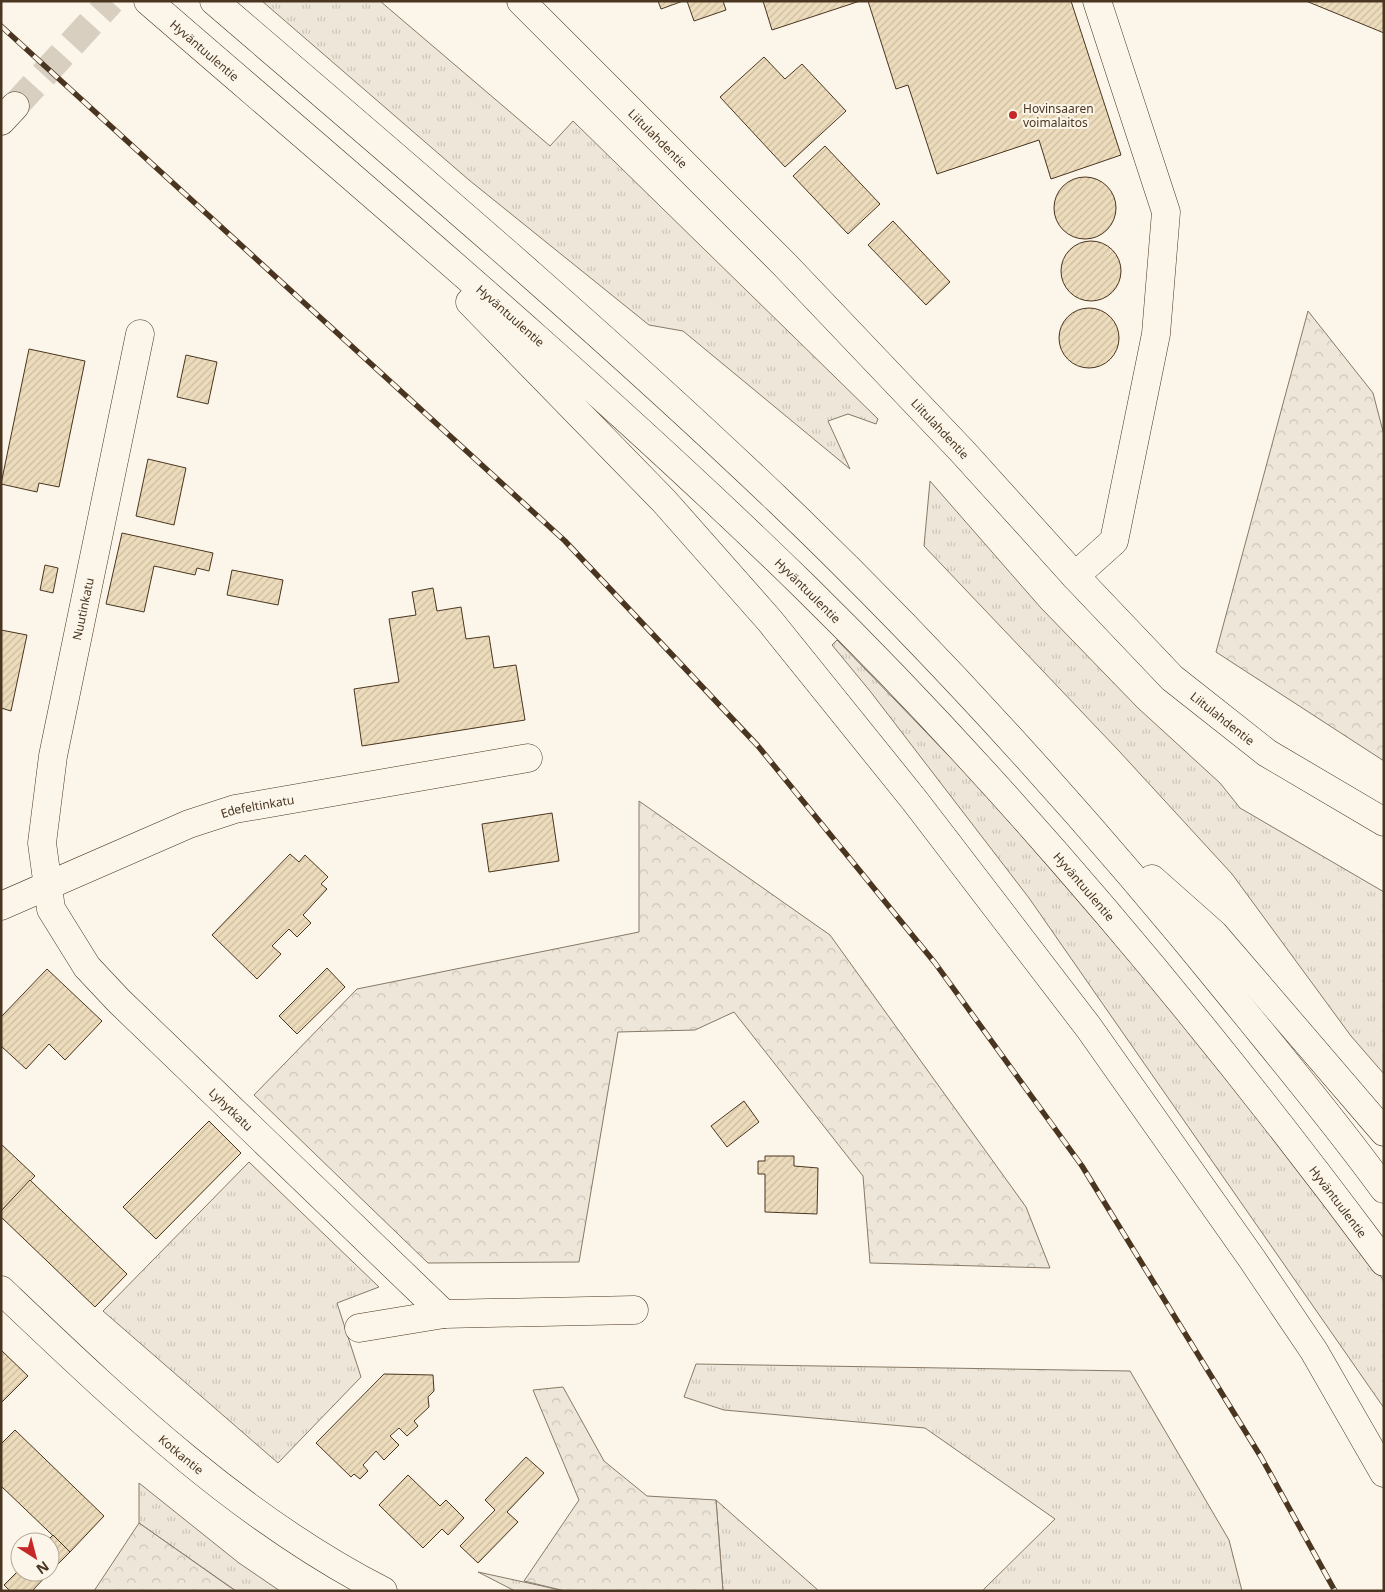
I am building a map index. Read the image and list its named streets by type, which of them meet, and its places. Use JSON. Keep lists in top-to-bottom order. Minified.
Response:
{"streets":{"main road":["Hyväntuulentie","Liitulahdentie","Nuutinkatu","Edefeltinkatu","Lyhytkatu","Kotkantie"]},"crossings":[["Nuutinkatu","Edefeltinkatu"],["Nuutinkatu","Lyhytkatu"],["Edefeltinkatu","Lyhytkatu"]],"places":["Hovinsaaren voimalaitos"],"north":"bottom right"}
